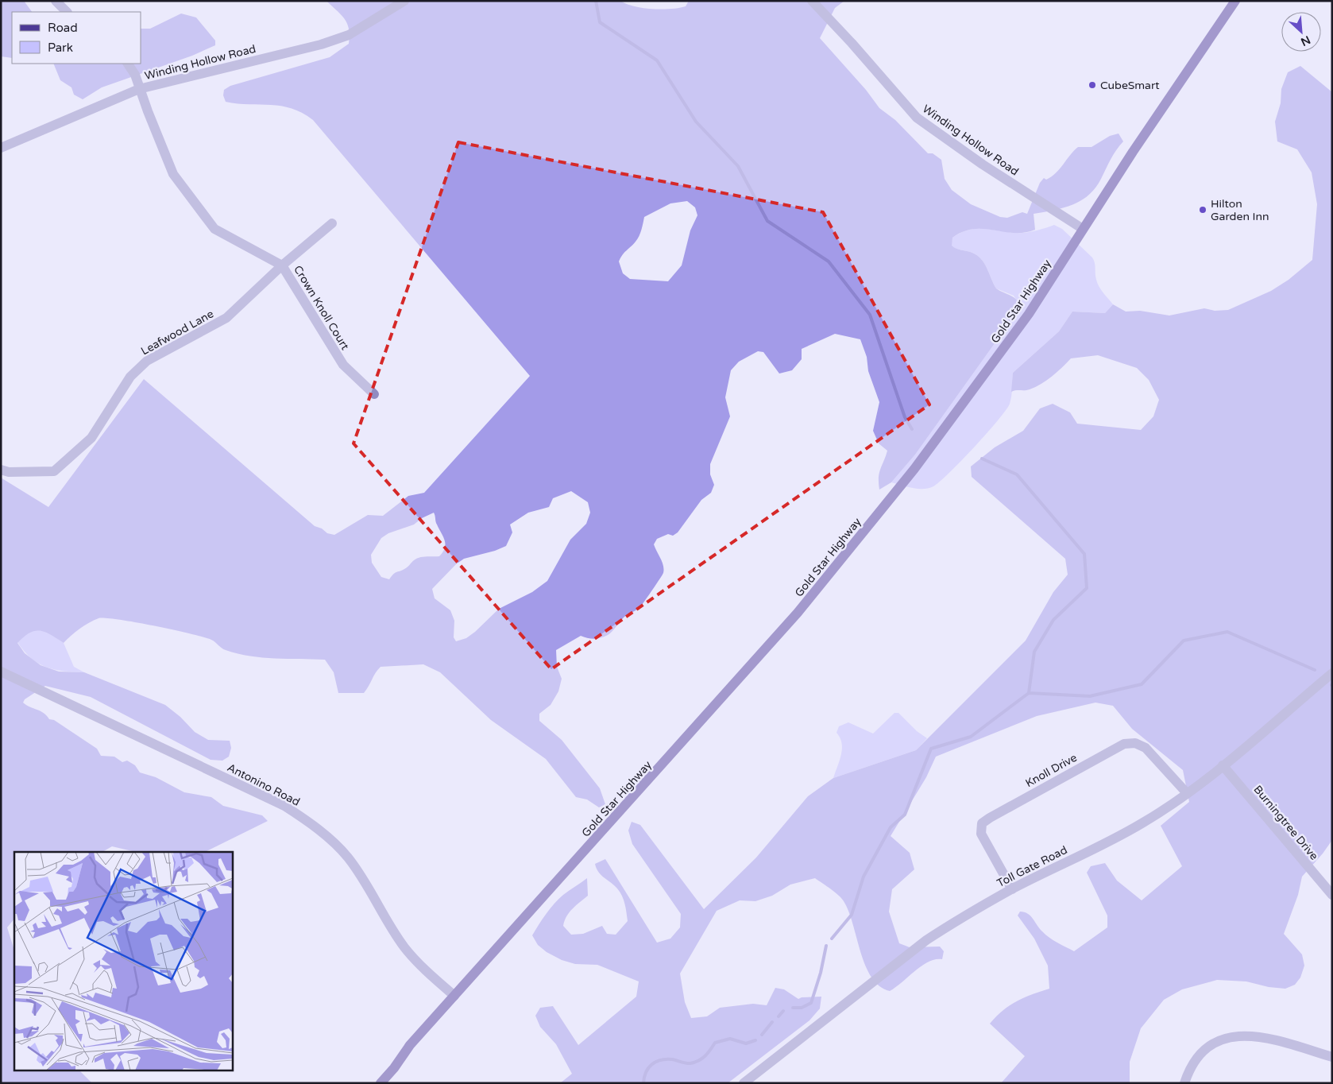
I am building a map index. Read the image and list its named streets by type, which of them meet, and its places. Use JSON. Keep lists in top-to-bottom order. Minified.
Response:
{"streets":{"main road":["Gold Star Highway"],"street":["Winding Hollow Road","Crown Knoll Court","Leafwood Lane","Knoll Drive","Antonino Road","Burningtree Drive","Toll Gate Road"]},"crossings":[["Winding Hollow Road","Gold Star Highway"],["Winding Hollow Road","Crown Knoll Court"],["Gold Star Highway","Antonino Road"],["Crown Knoll Court","Leafwood Lane"],["Knoll Drive","Toll Gate Road"],["Burningtree Drive","Toll Gate Road"]],"places":["CubeSmart","Hilton Garden Inn"],"legend":["Road","Park"],"north":"bottom right"}
